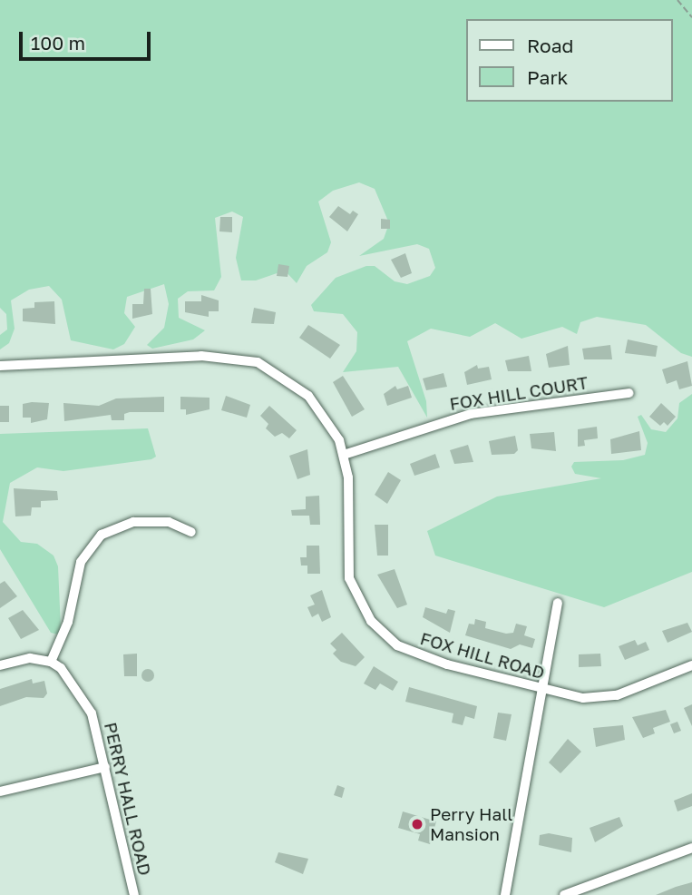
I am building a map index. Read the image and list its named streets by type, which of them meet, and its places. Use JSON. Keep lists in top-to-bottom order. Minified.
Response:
{"streets":{"street":["FOX HILL COURT","FOX HILL ROAD","PERRY HALL ROAD"]},"crossings":[["FOX HILL COURT","FOX HILL ROAD"]],"places":["Perry Hall Mansion"],"legend":["Road","Park"],"scale_bar":"100 m"}
